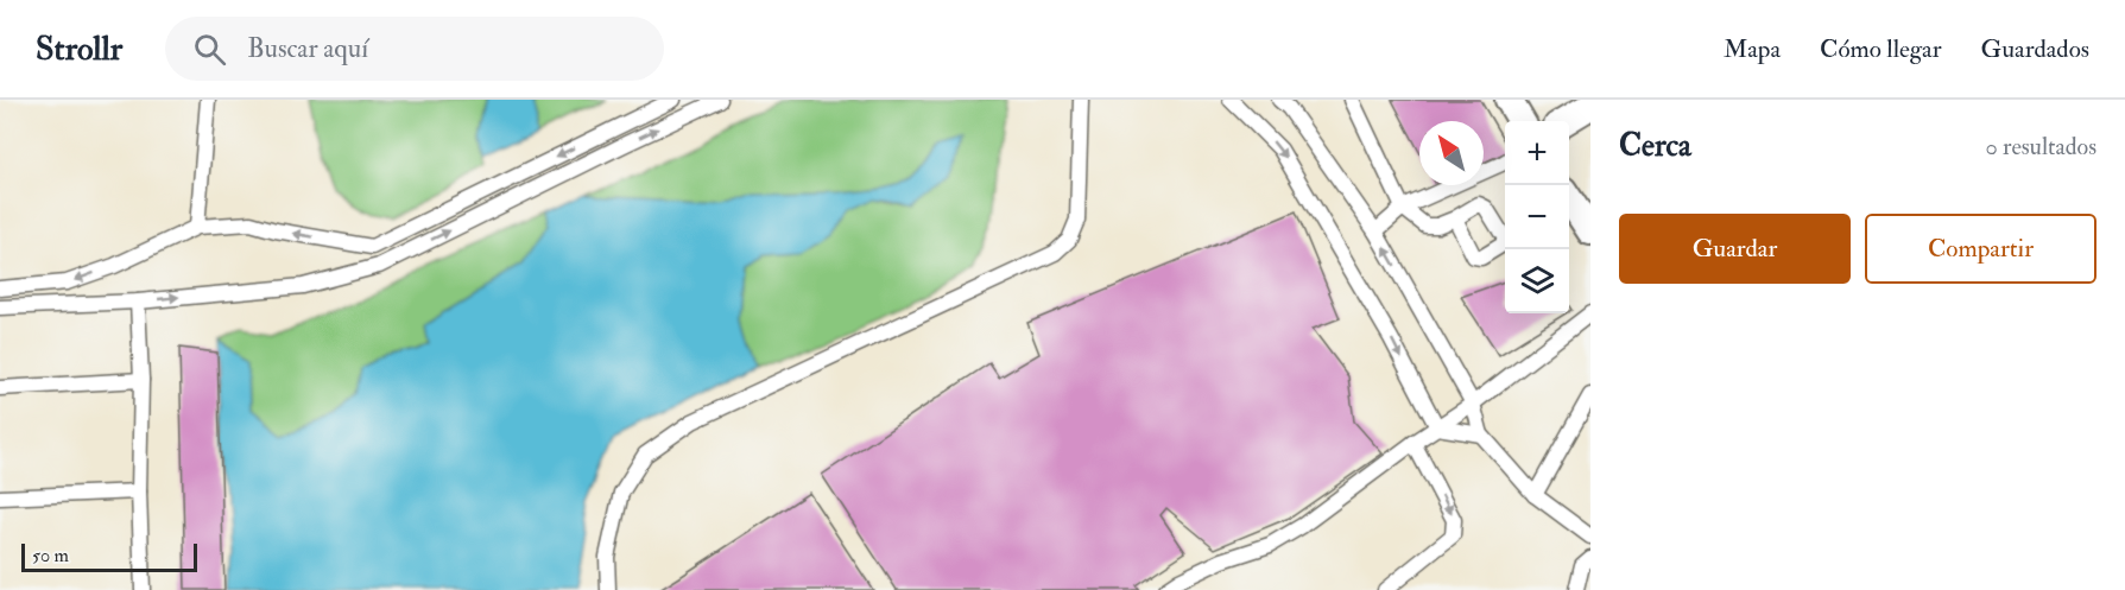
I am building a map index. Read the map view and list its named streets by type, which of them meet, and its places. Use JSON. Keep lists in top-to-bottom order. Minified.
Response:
{"scale_bar":"50 m","north":"top left","page":{"header":"Strollr","search":"Buscar aquí","nav":["Mapa","Cómo llegar","Guardados"],"heading":["Cerca","0 resultados"],"map_buttons":["+","−"],"buttons":["Guardar","Compartir"],"scale":"50 m"}}
